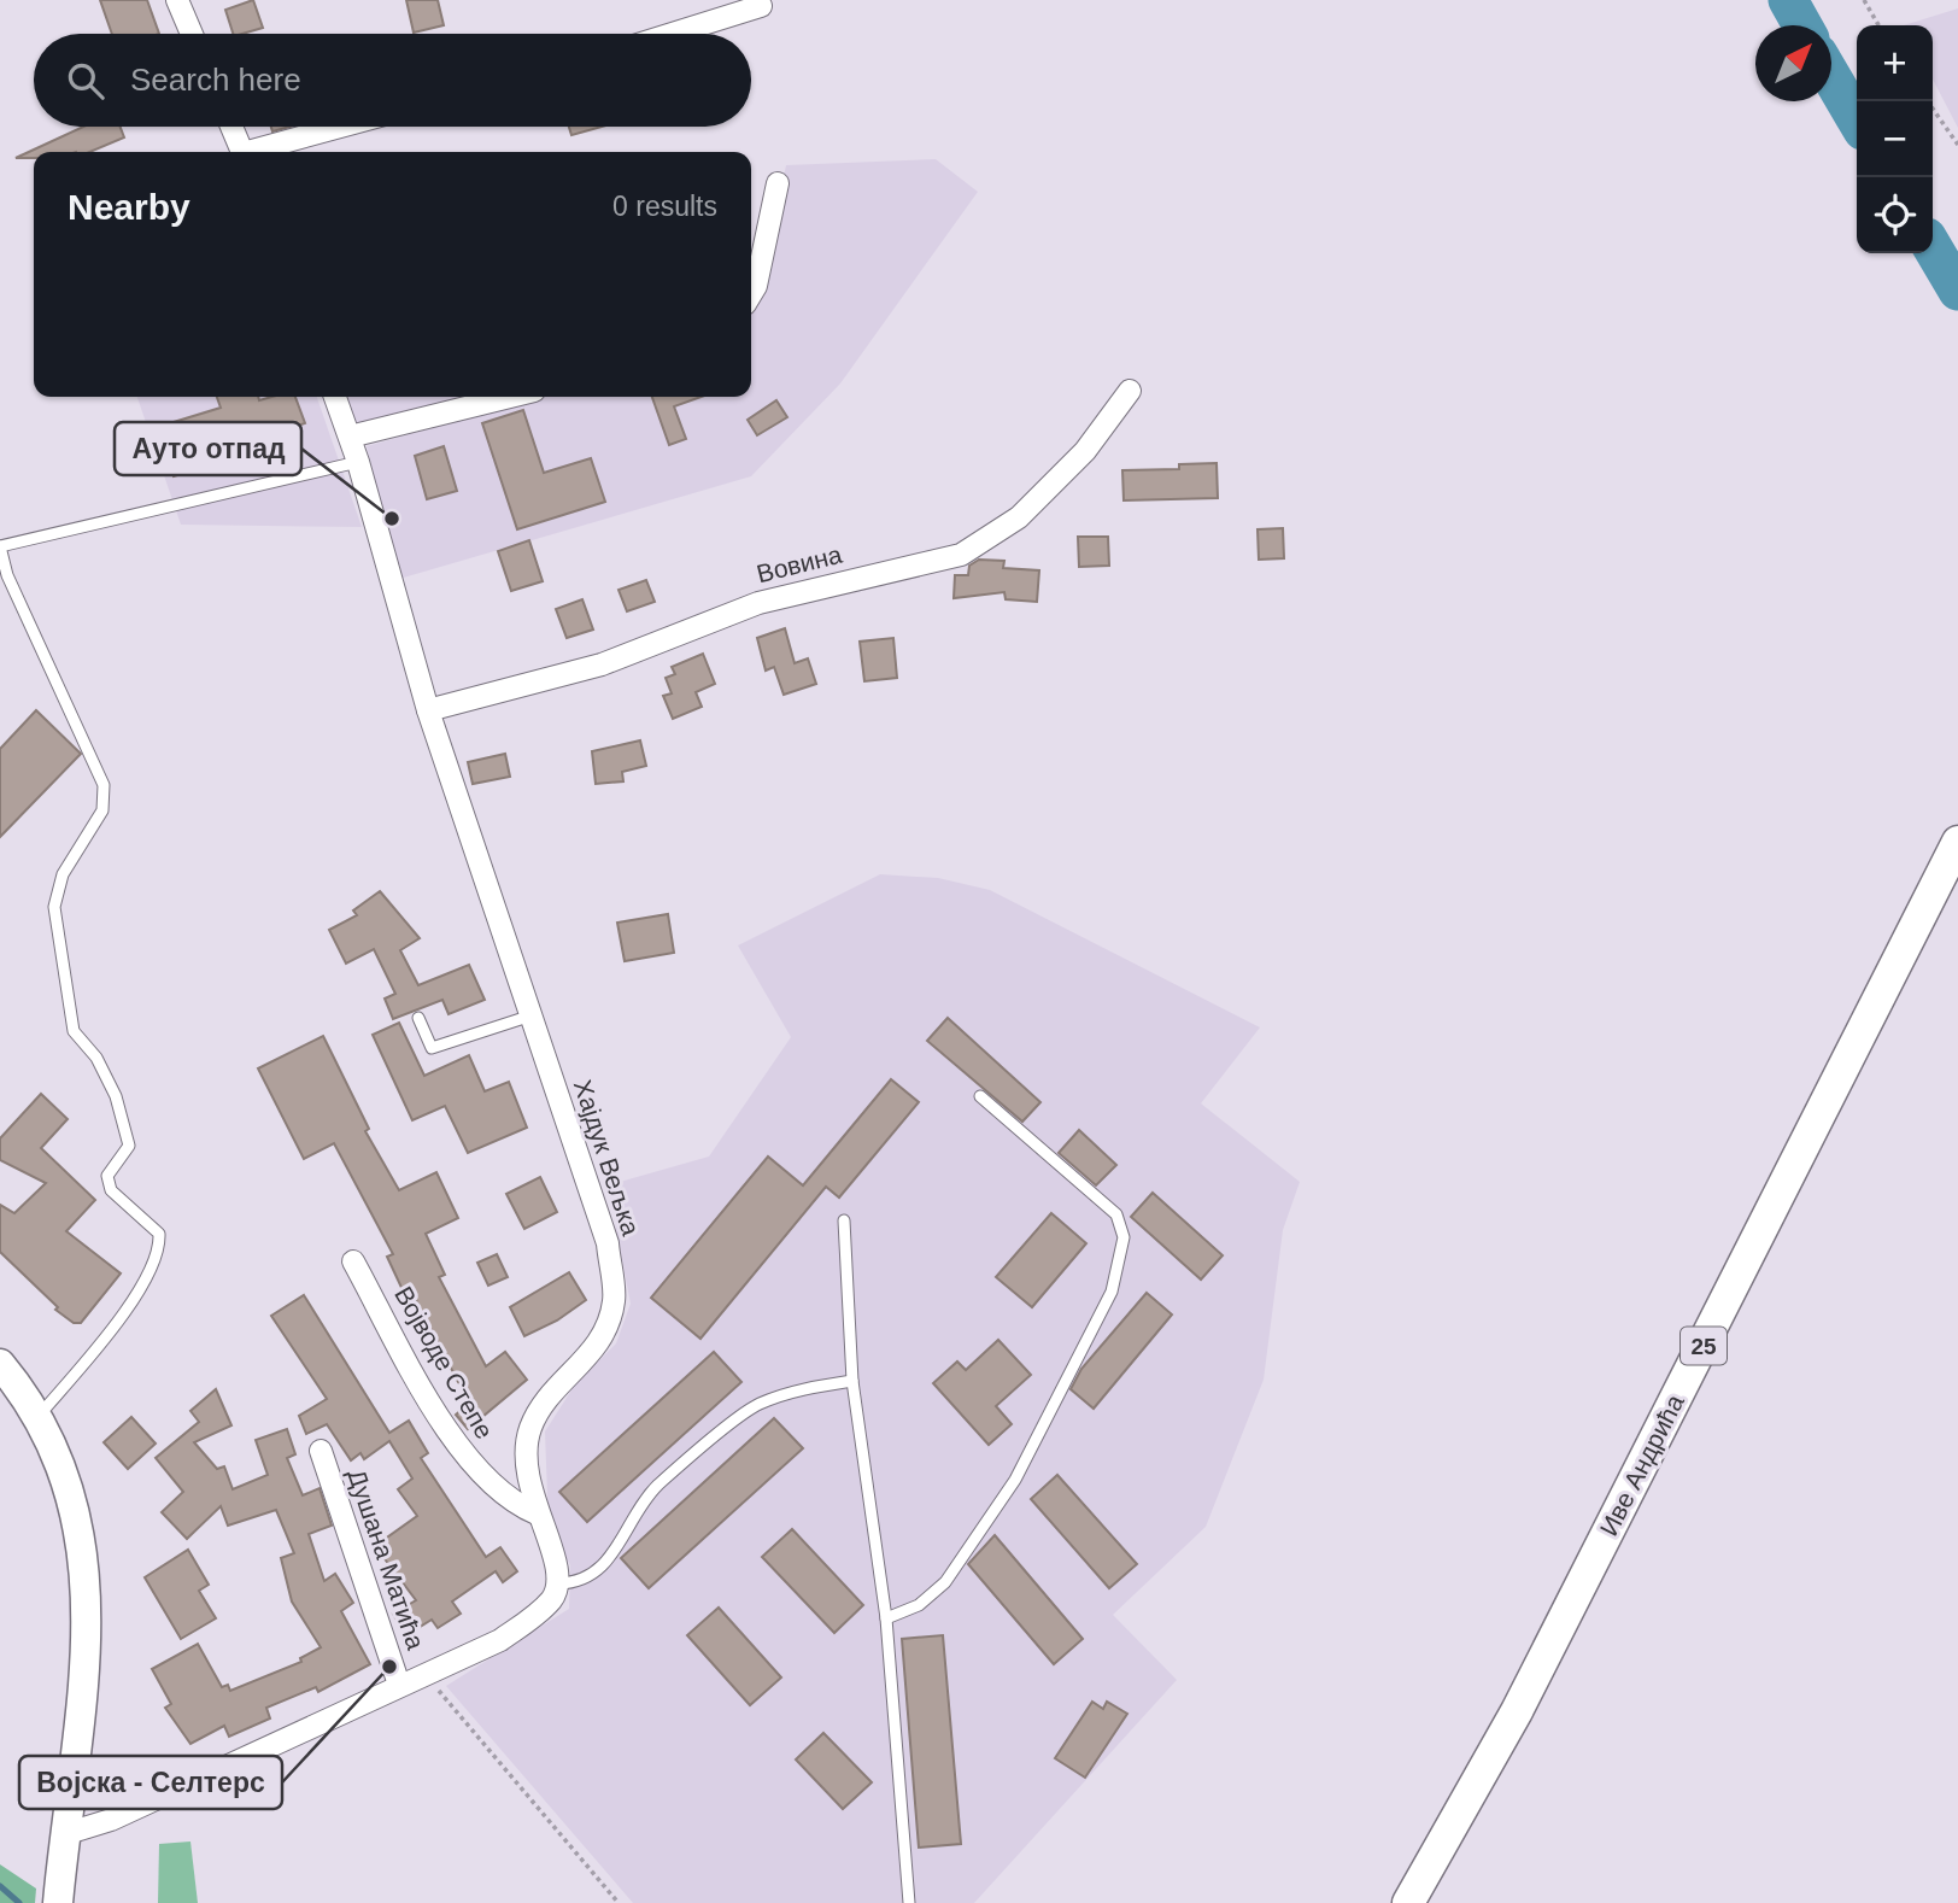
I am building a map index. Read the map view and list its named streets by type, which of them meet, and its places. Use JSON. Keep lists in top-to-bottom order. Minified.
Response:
{"streets":{"main road":["25","Иве Андрића"],"street":["Вовина","Хајдук Вељка","Војводе Степе","Душана Матића"]},"crossings":[["Вовина","Хајдук Вељка"],["Хајдук Вељка","Војводе Степе"]],"places":["Ауто отпад","Војска - Селтерс"],"north":"top right","page":{"map_buttons":["+","−"],"search":"Search here","heading":["Nearby","0 results"]}}
